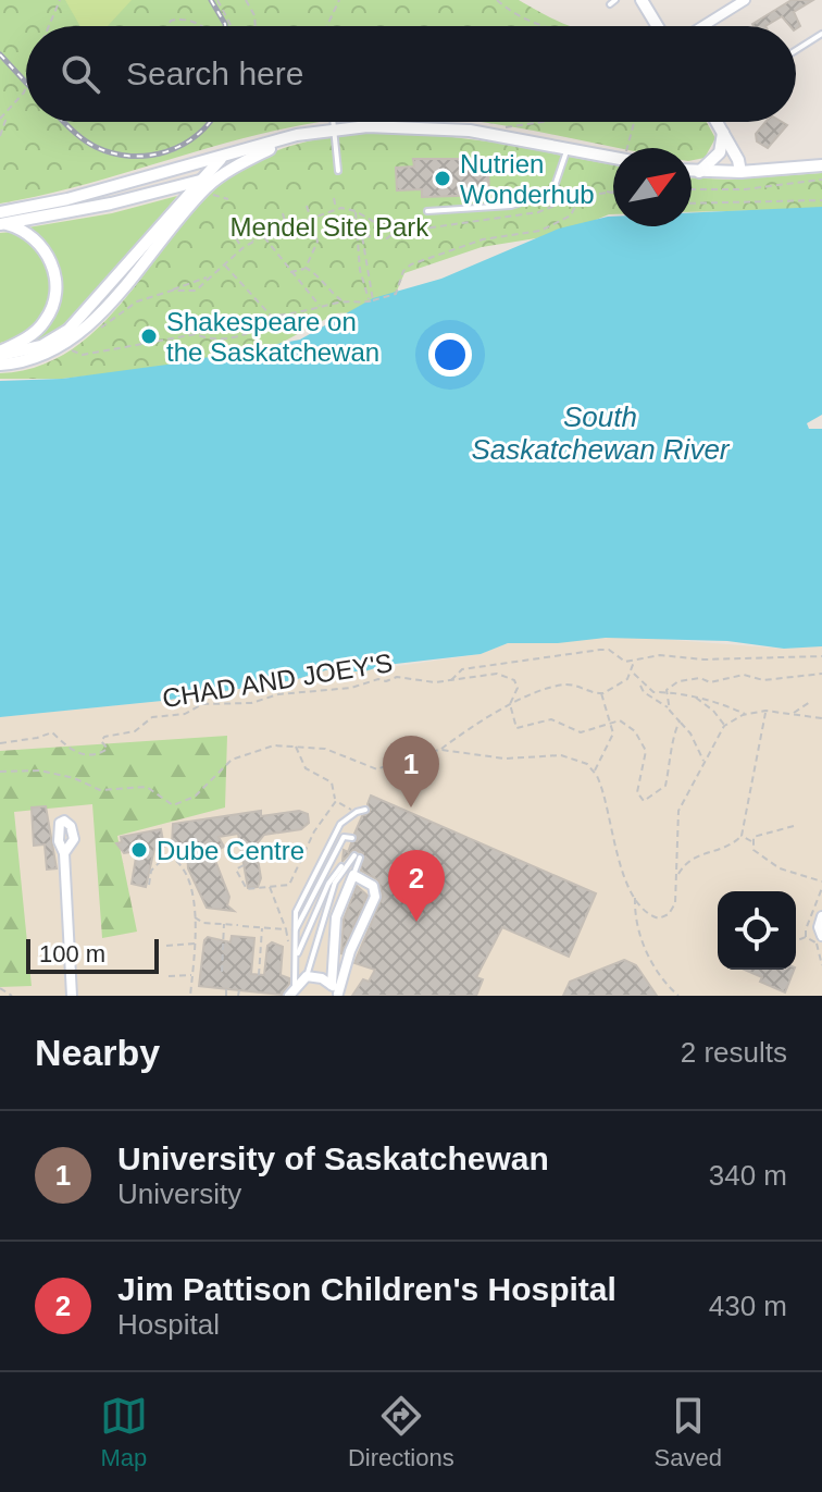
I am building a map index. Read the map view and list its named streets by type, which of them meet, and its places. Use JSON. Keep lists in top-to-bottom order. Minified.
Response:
{"streets":{"path":["CHAD AND JOEY'S"]},"water":["South Saskatchewan River"],"parks":["Mendel Site Park"],"places":["Nutrien Wonderhub","Shakespeare on the Saskatchewan","Dube Centre"],"scale_bar":"100 m","north":"top right","page":{"search":"Search here","pins":["1","2"],"scale":"100 m","heading":["Nearby","2 results"],"list":[{"mark":"1","name":"University of Saskatchewan","note":"University","value":"340 m"},{"mark":"2","name":"Jim Pattison Children's Hospital","note":"Hospital","value":"430 m"}],"nav":["Map","Directions","Saved"]}}
